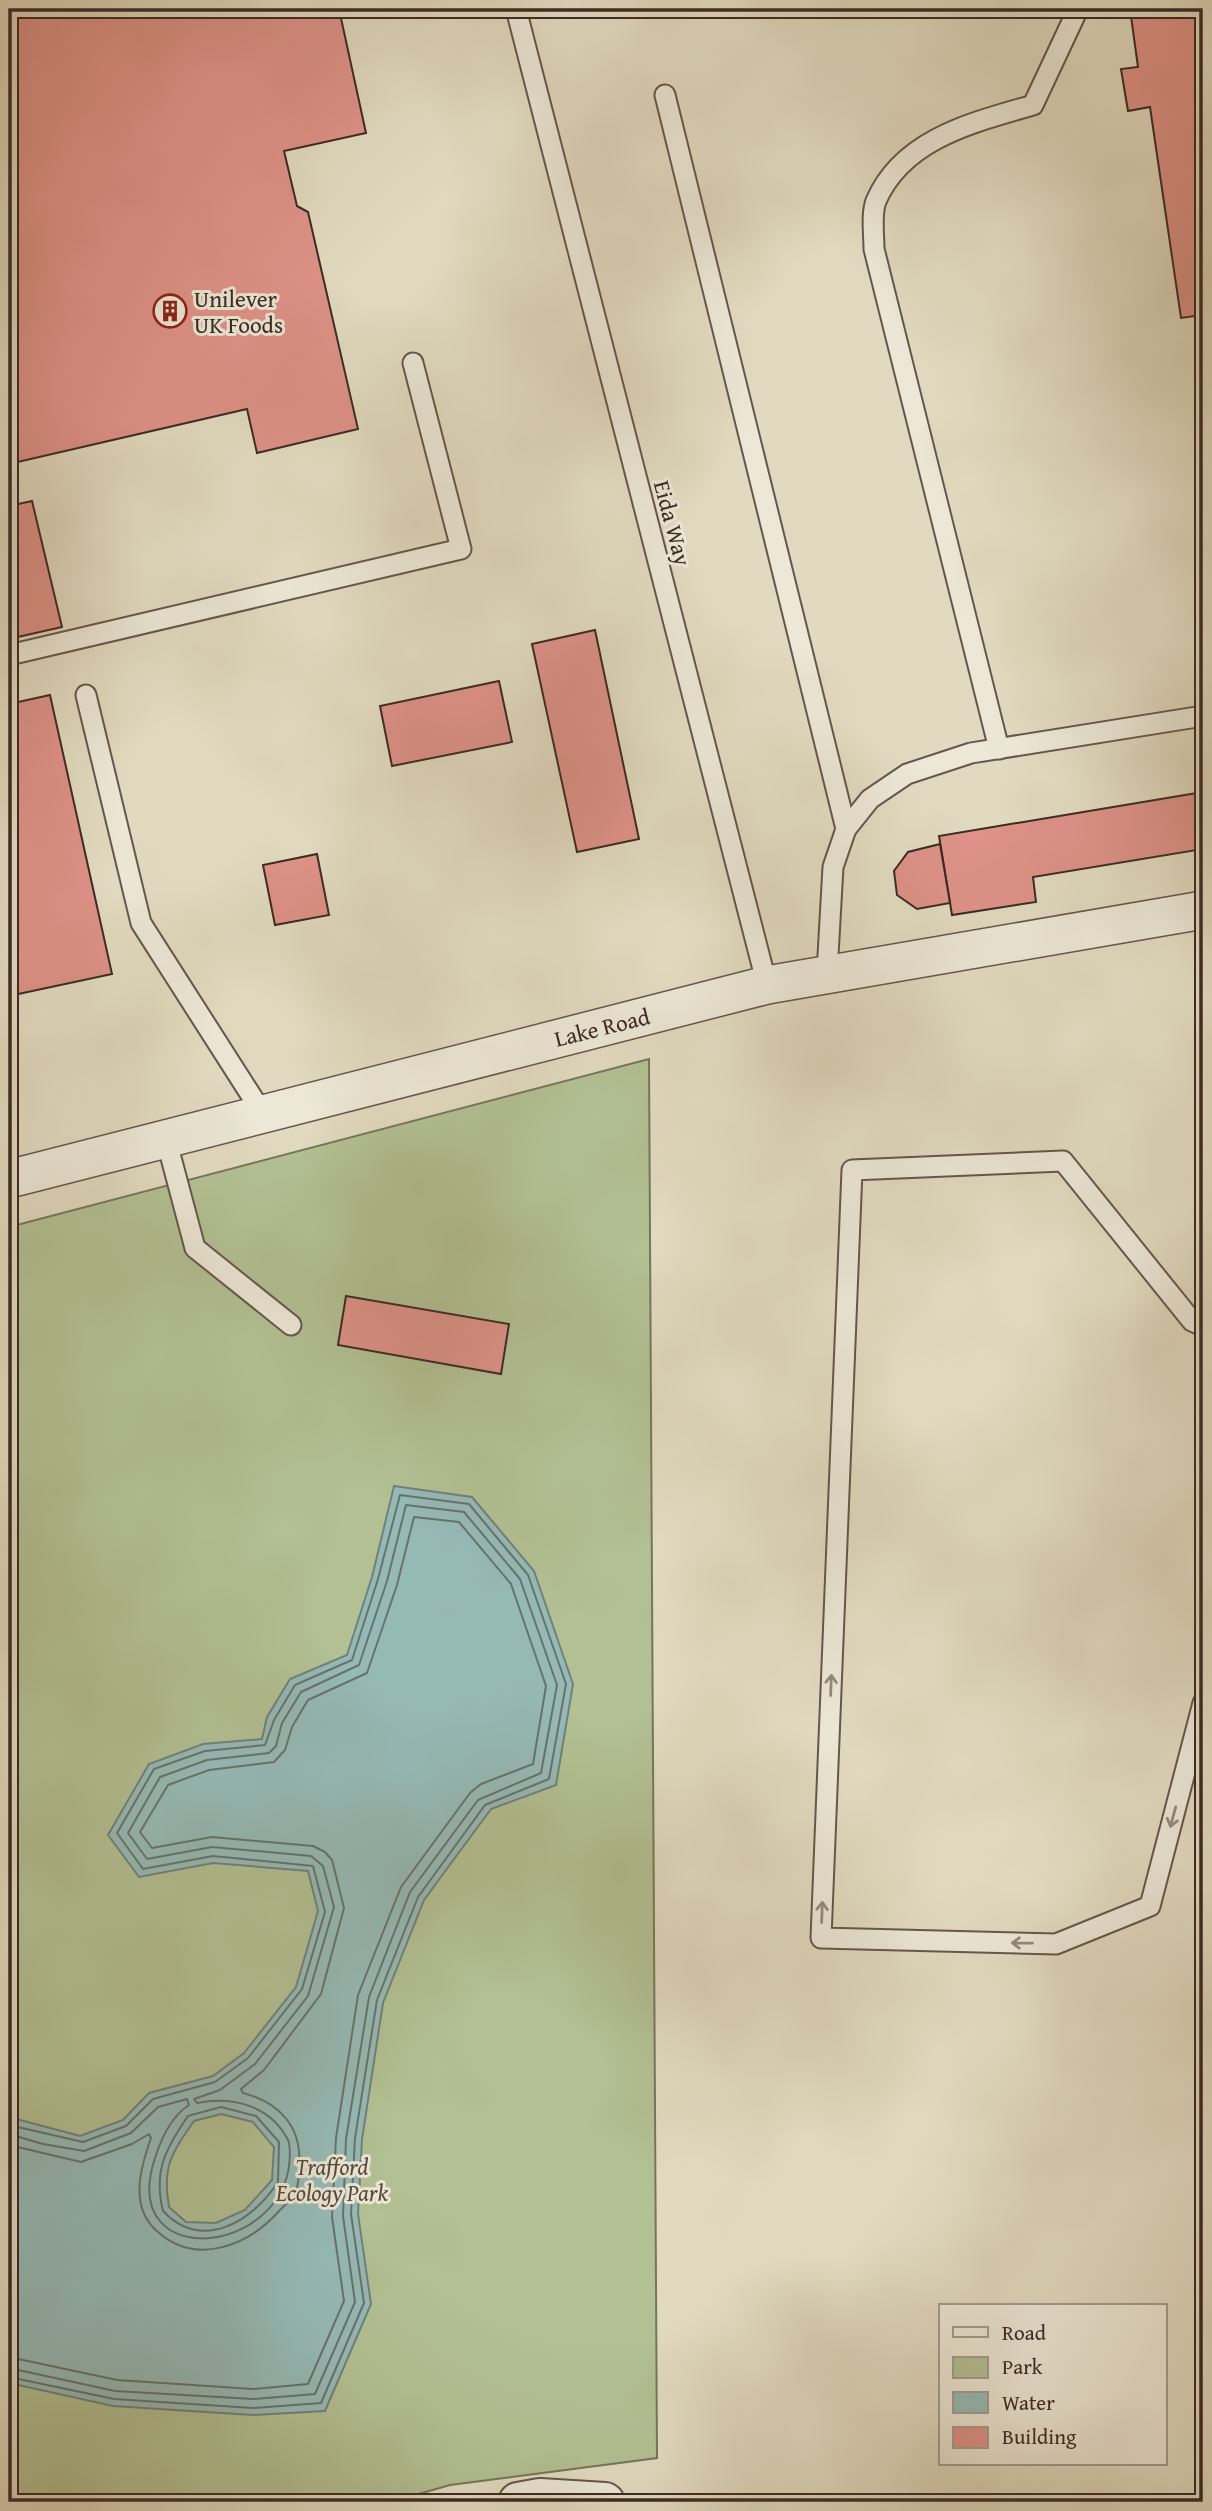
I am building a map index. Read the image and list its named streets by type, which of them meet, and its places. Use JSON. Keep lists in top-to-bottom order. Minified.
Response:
{"streets":{"street":["Lake Road"],"lane":["Eida Way"]},"crossings":[["Eida Way","Lake Road"]],"parks":["Trafford Ecology Park"],"places":{"building":["Unilever UK Foods"]},"legend":["Road","Park","Water","Building"]}
